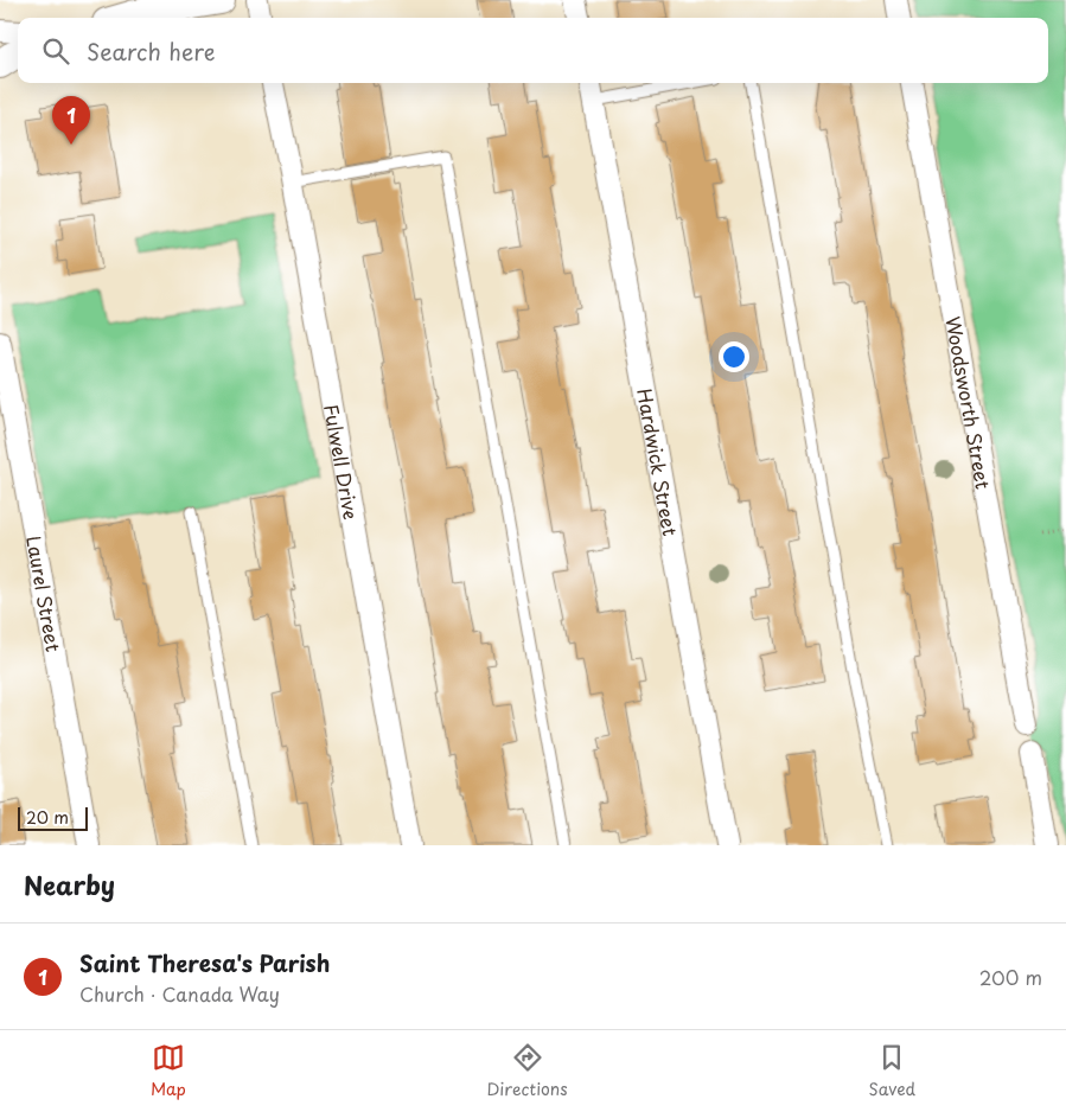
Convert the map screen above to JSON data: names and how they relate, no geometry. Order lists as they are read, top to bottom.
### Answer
{
  "streets": {
    "street": [
      "Woodsworth Street",
      "Fulwell Drive",
      "Hardwick Street",
      "Laurel Street"
    ]
  },
  "scale_bar": "20 m",
  "page": {
    "search": "Search here",
    "pins": "1",
    "scale": "20 m",
    "heading": "Nearby",
    "list": [
      {
        "mark": "1",
        "name": "Saint Theresa's Parish",
        "note": "Church · Canada Way",
        "value": "200 m"
      }
    ],
    "nav": ["Map", "Directions", "Saved"]
  }
}
